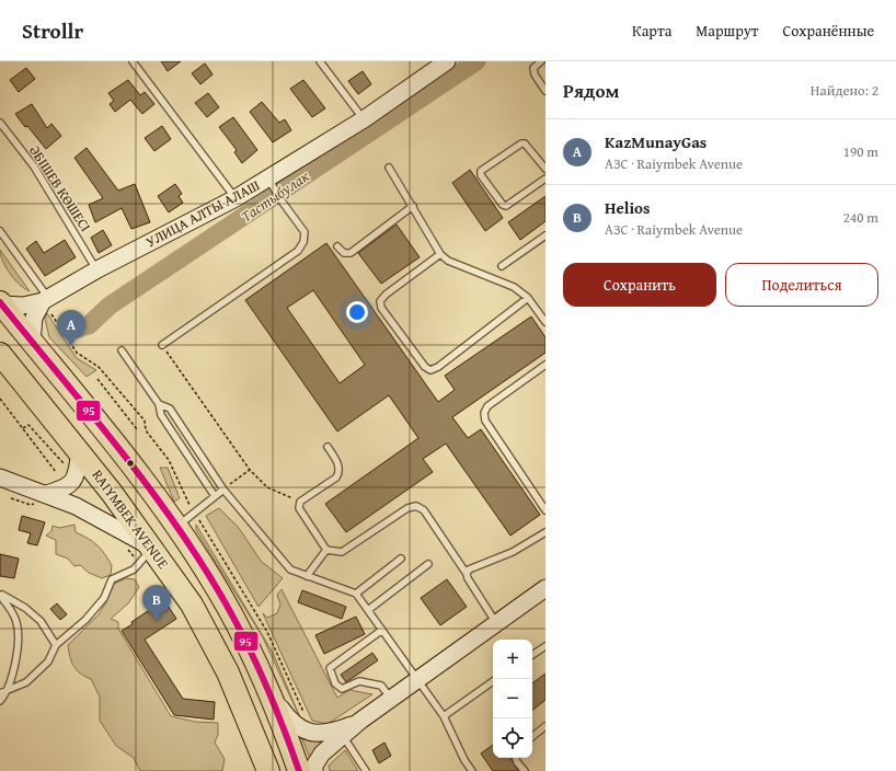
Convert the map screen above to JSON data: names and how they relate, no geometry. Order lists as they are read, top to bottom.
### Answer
{
  "streets": {
    "highway": ["RAIYMBEK AVENUE"],
    "main road": ["УЛИЦА АЛТЫ АЛАШ"],
    "lane": ["ӘБІШЕВ КӨШЕСІ"]
  },
  "crossings": [
    ["ӘБІШЕВ КӨШЕСІ", "УЛИЦА АЛТЫ АЛАШ"]
  ],
  "water": ["Тастыбулак"],
  "lines": ["transit line 95"],
  "page": {
    "header": "Strollr",
    "nav": ["Карта", "Маршрут", "Сохранённые"],
    "heading": ["Рядом", "Найдено: 2"],
    "list": [
      {
        "mark": "A",
        "name": "KazMunayGas",
        "note": "АЗС · Raiymbek Avenue",
        "value": "190 m"
      },
      {
        "mark": "B",
        "name": "Helios",
        "note": "АЗС · Raiymbek Avenue",
        "value": "240 m"
      }
    ],
    "buttons": ["Сохранить", "Поделиться"],
    "pins": ["A", "B"],
    "map_buttons": ["+", "−"]
  }
}
